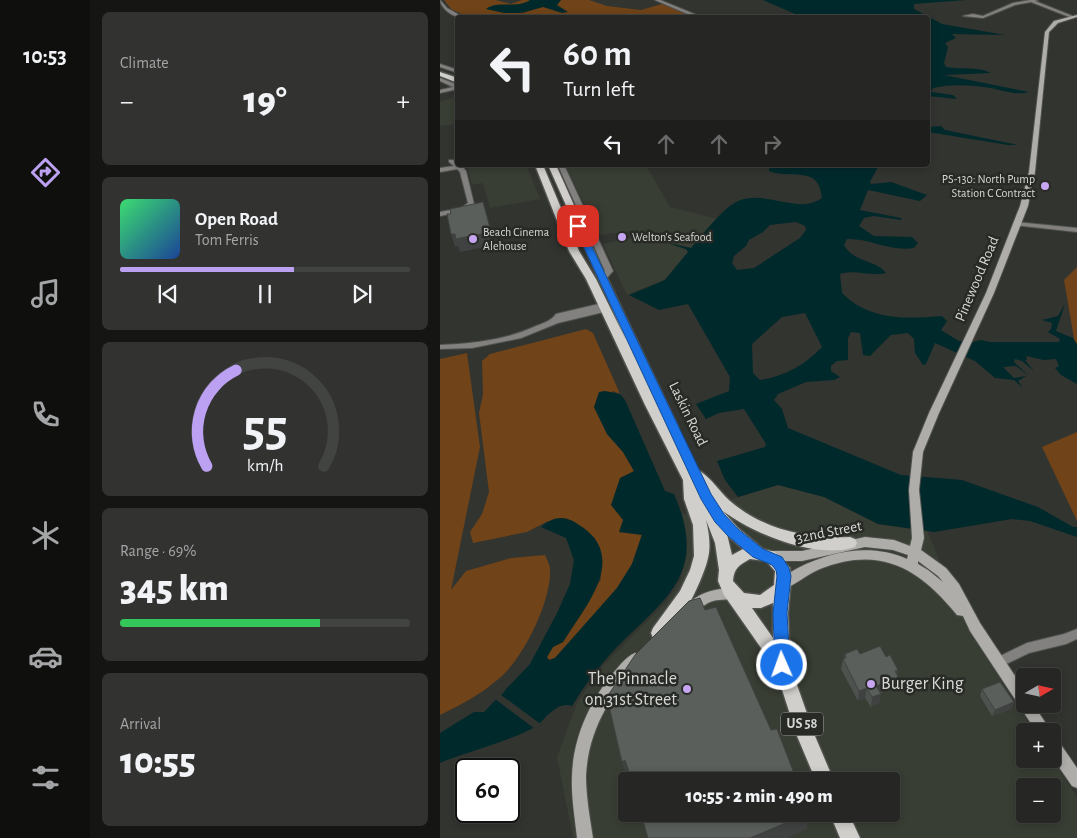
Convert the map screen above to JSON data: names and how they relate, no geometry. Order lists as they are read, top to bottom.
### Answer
{
  "streets": {
    "main road": ["Laskin Road", "US 58"],
    "street": ["Pinewood Road", "32nd Street"]
  },
  "crossings": [
    ["Pinewood Road", "32nd Street"],
    ["Laskin Road", "32nd Street"],
    ["Laskin Road", "US 58"],
    ["32nd Street", "US 58"]
  ],
  "places": [
    "PS-130: North Pump Station C Contract",
    "Welton’s Seafood",
    "Beach Cinema Alehouse",
    "Burger King",
    "The Pinnacle on 31st Street"
  ],
  "north": "right",
  "page": {
    "tabs": "10:53",
    "tile": [
      "Climate",
      ["Range · 69%", "345 km"],
      ["Arrival", "10:55"]
    ],
    "turn": ["60 m", "Turn left"],
    "heat": ["−", "19°", "+"],
    "song": ["Open Road", "Tom Ferris"],
    "map_buttons": ["+", "−"],
    "limit": "60",
    "trip": "10:55 · 2 min · 490 m",
    "gauge": ["55", "km/h"]
  }
}
